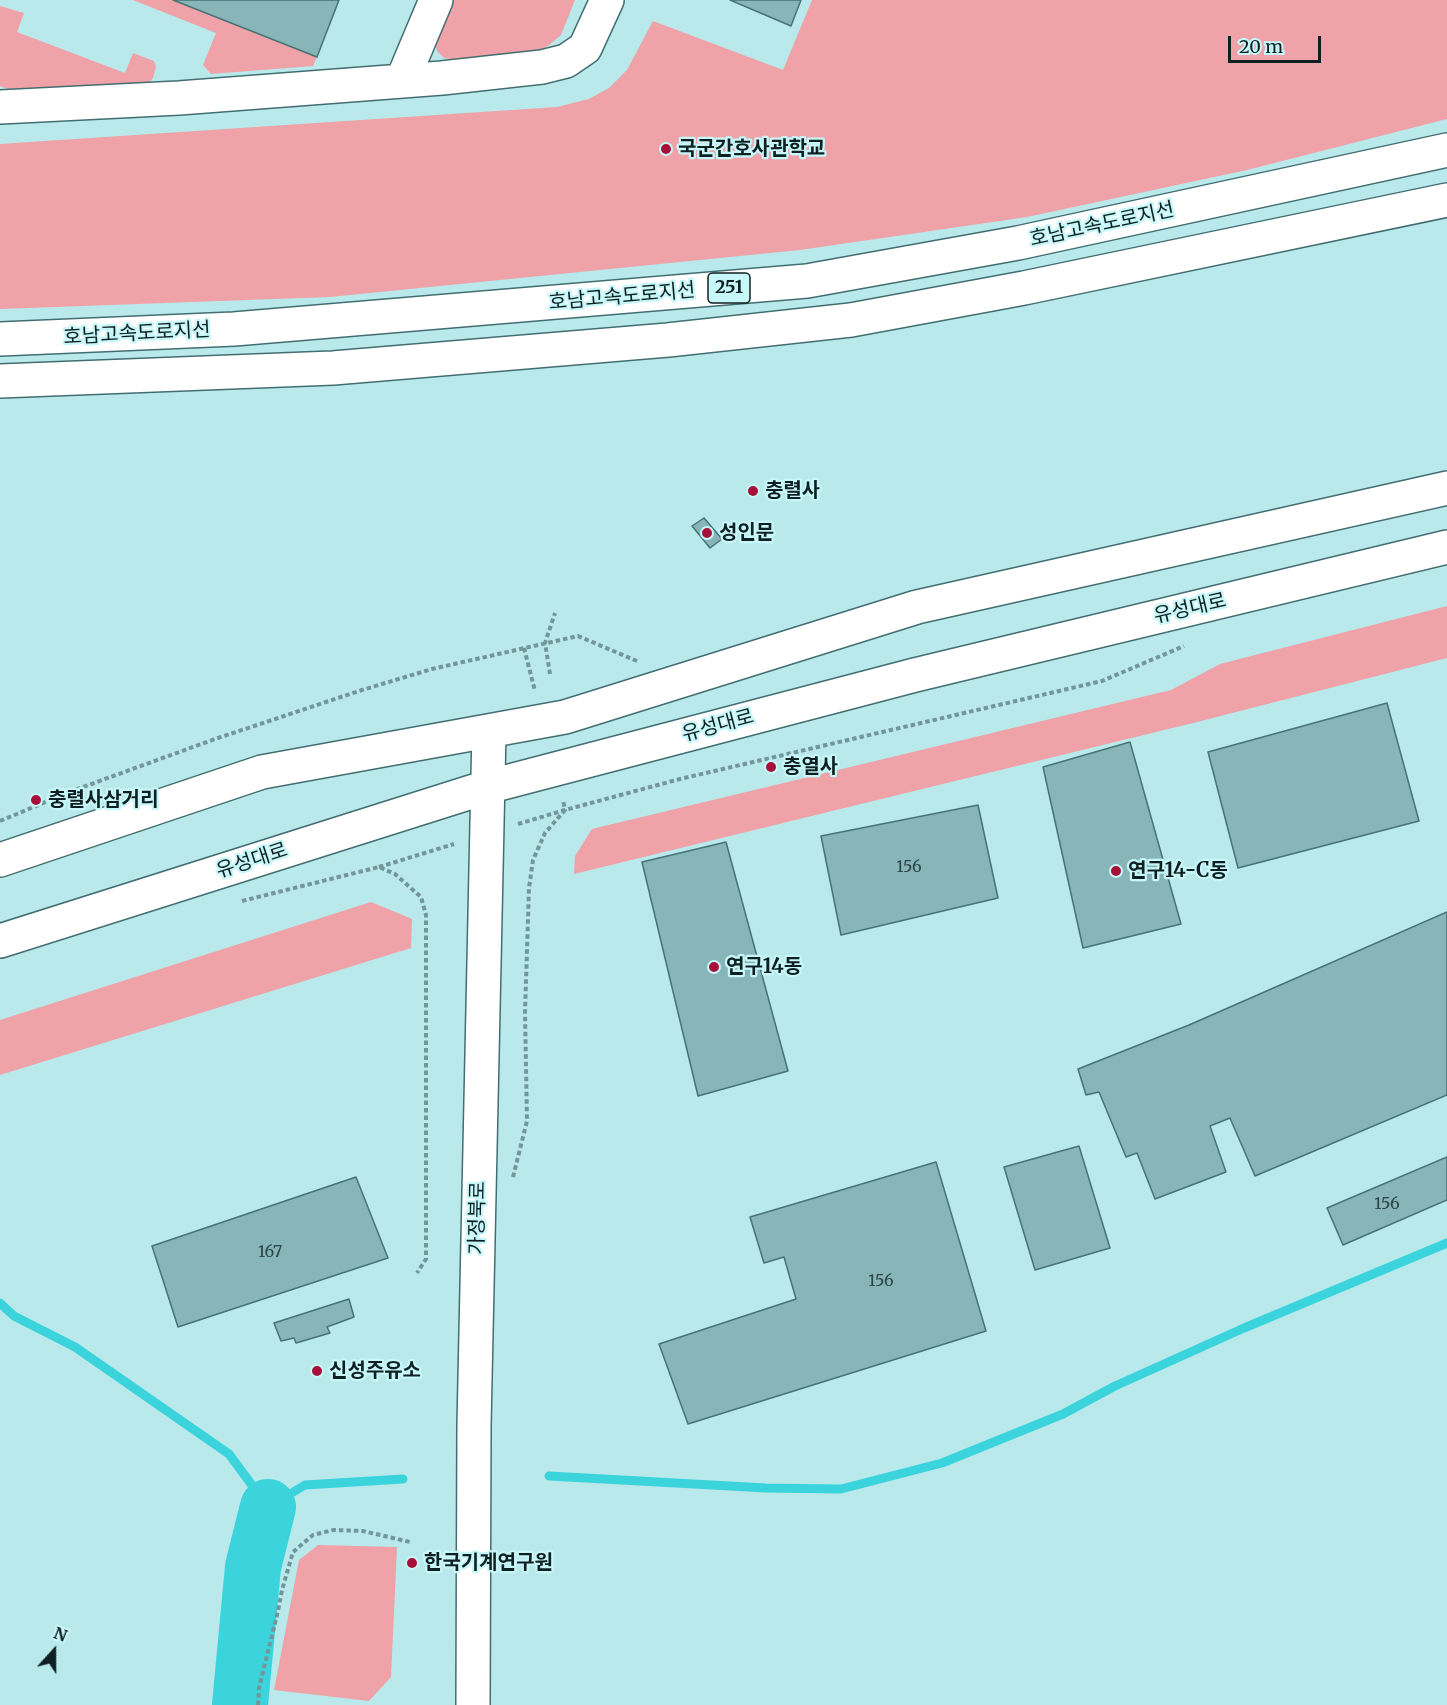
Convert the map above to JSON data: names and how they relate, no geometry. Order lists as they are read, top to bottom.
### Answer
{
  "streets": {
    "main road": [
      "호남고속도로지선",
      "251",
      "유성대로",
      "가정북로"
    ]
  },
  "crossings": [
    ["유성대로", "가정북로"]
  ],
  "places": [
    "국군간호사관학교",
    "충렬사",
    "성인문",
    "충열사",
    "충렬사삼거리",
    "연구14-C동",
    "연구14동",
    "신성주유소",
    "한국기계연구원"
  ],
  "house_numbers": [
    "156",
    "156",
    "167",
    "156"
  ],
  "scale_bar": "20 m",
  "north": "top"
}
